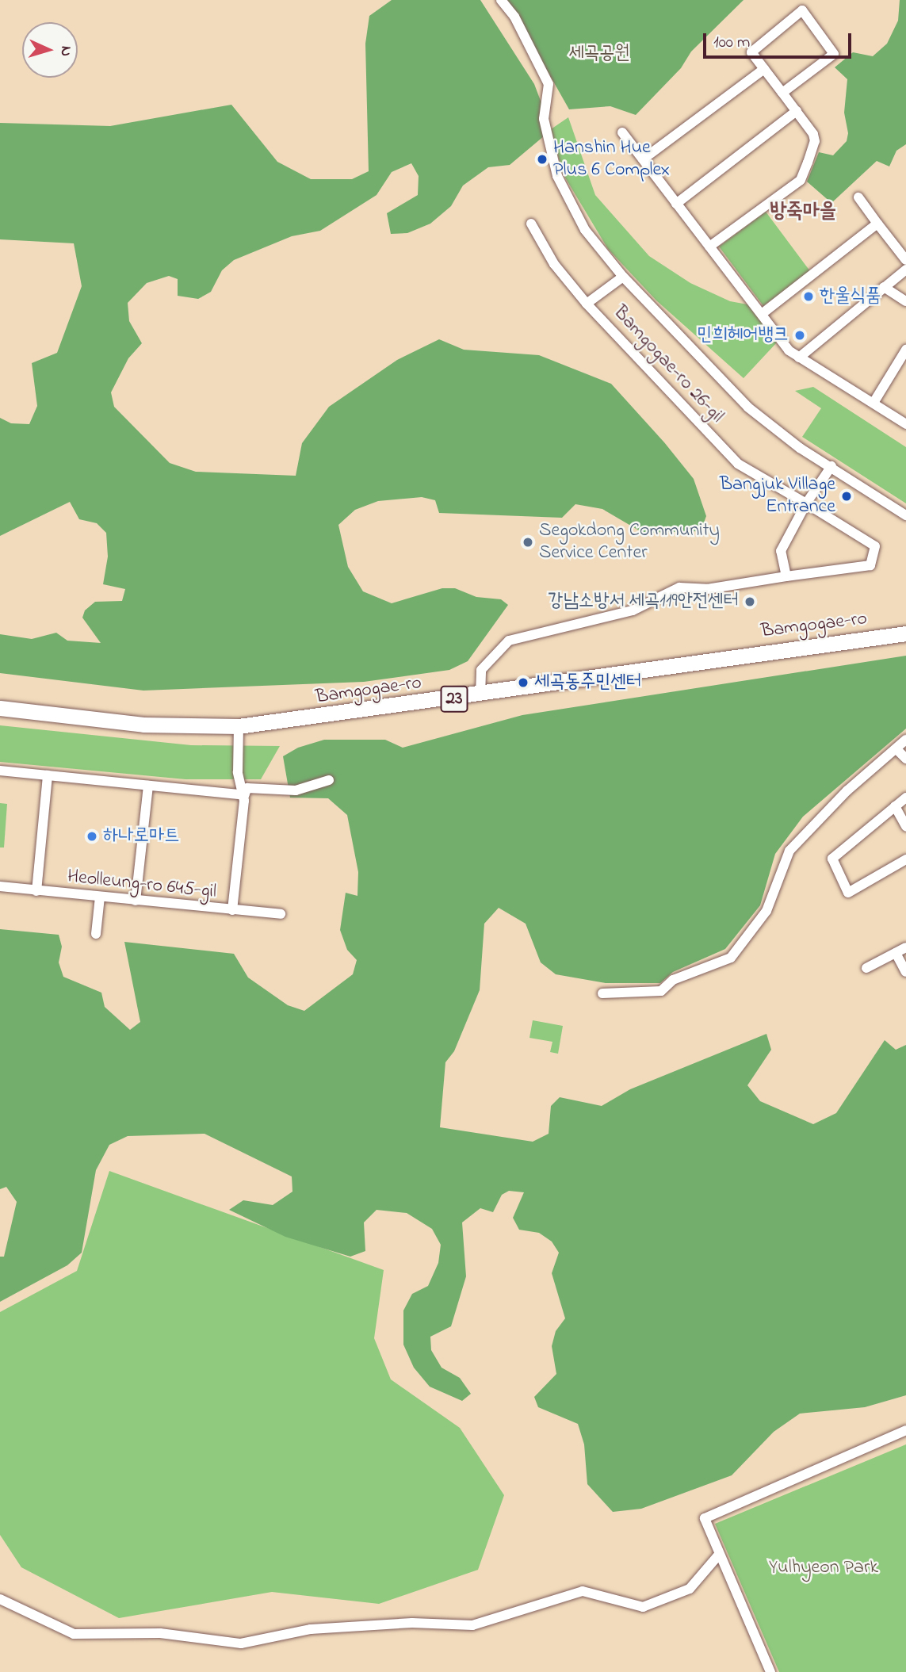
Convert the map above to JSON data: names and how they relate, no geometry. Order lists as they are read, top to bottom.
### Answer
{
  "streets": {
    "main road": ["Bamgogae-ro", "23"],
    "street": ["Bamgogae-ro 26-gil", "Heolleung-ro 645-gil"]
  },
  "districts": ["방죽마을"],
  "parks": ["세곡공원", "Yulhyeon Park"],
  "places": [
    "Hanshin Hue Plus 6 Complex",
    "한울식품",
    "민희헤어뱅크",
    "Bangjuk Village Entrance",
    "Segokdong Community Service Center",
    "강남소방서 세곡119안전센터",
    "세곡동주민센터",
    "하나로마트"
  ],
  "scale_bar": "100 m",
  "north": "right"
}
